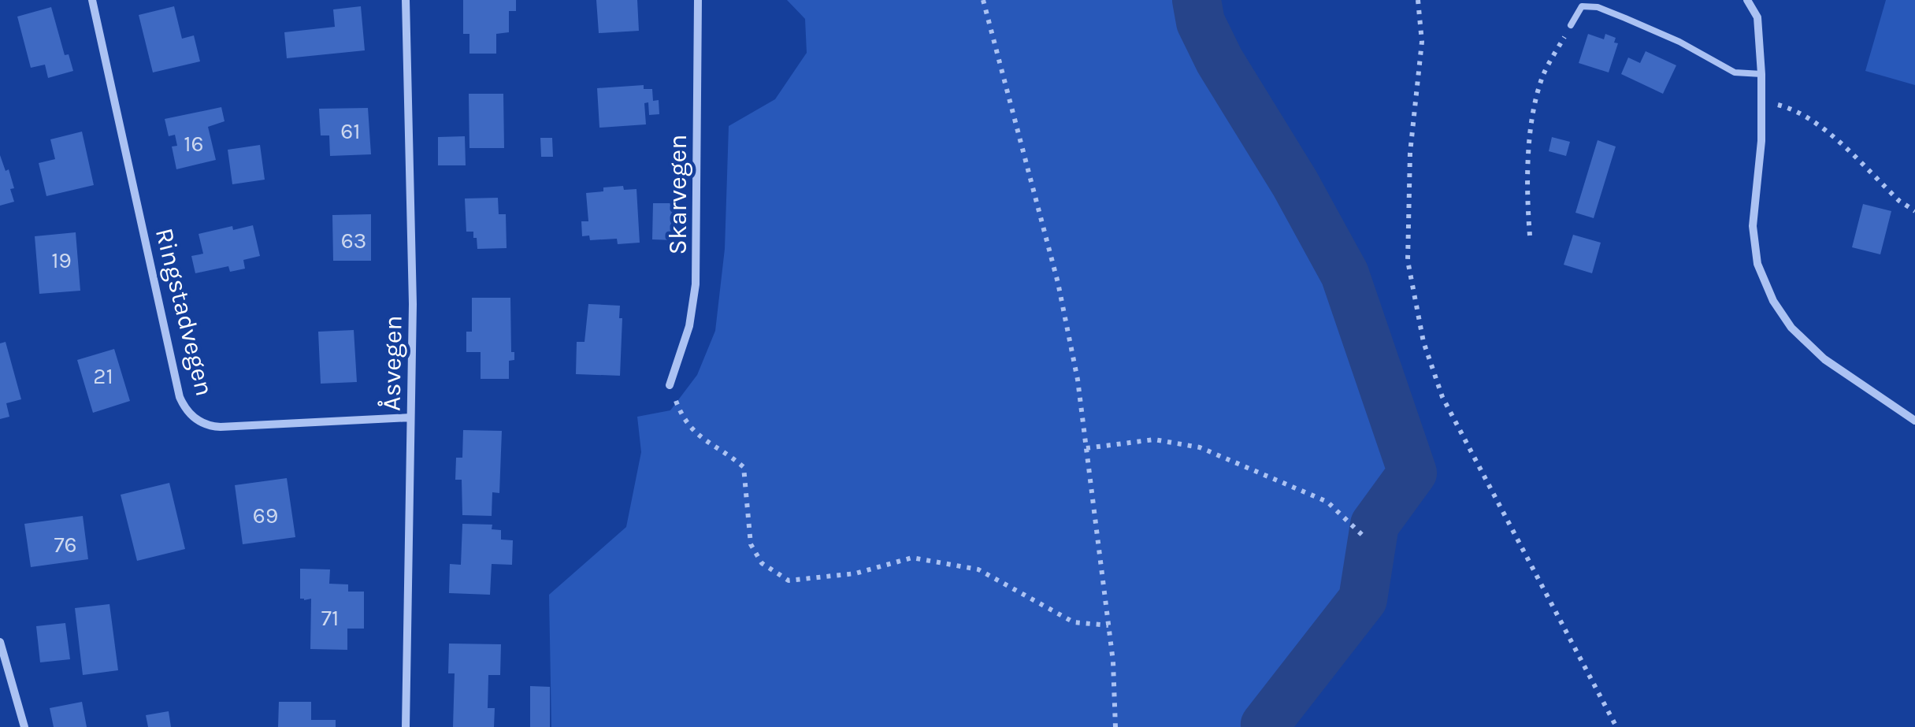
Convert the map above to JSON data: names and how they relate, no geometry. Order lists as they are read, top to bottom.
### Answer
{
  "streets": {
    "street": ["Skarvegen", "Ringstadvegen", "Åsvegen"]
  },
  "crossings": [
    ["Ringstadvegen", "Åsvegen"]
  ],
  "house_numbers": [
    "61",
    "16",
    "63",
    "19",
    "21",
    "69",
    "76",
    "71"
  ]
}
